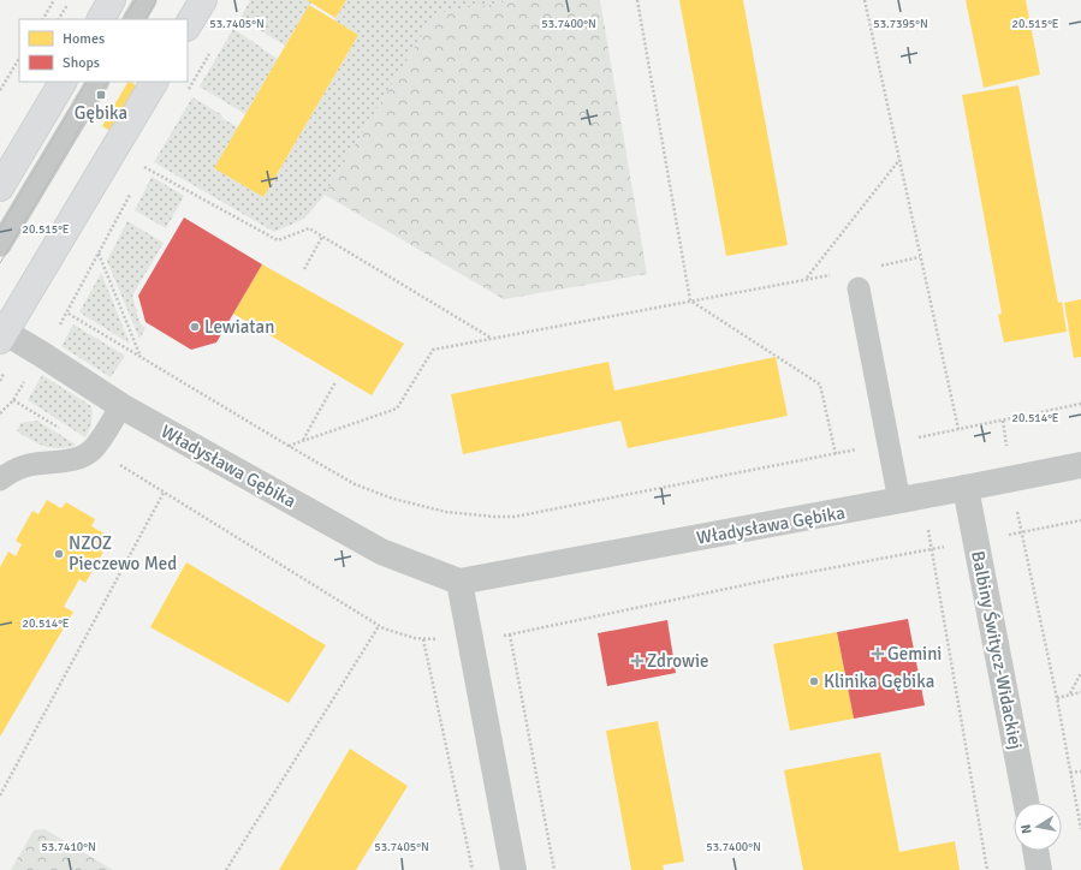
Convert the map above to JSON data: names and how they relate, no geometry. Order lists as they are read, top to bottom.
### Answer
{
  "streets": {
    "street": ["Władysława Gębika", "Balbiny Świtycz-Widackiej"]
  },
  "crossings": [
    ["Władysława Gębika", "Balbiny Świtycz-Widackiej"]
  ],
  "places": {
    "transit": ["Gębika"],
    "other": ["Lewiatan", "NZOZ Pieczewo Med", "Klinika Gębika"],
    "health": ["Gemini", "Zdrowie"]
  },
  "legend": ["Homes", "Shops"],
  "north": "left",
  "coordinates": [
    "53.7405°N",
    "53.7400°N",
    "53.7395°N",
    "20.515°E",
    "20.514°E",
    "53.7410°N"
  ]
}
